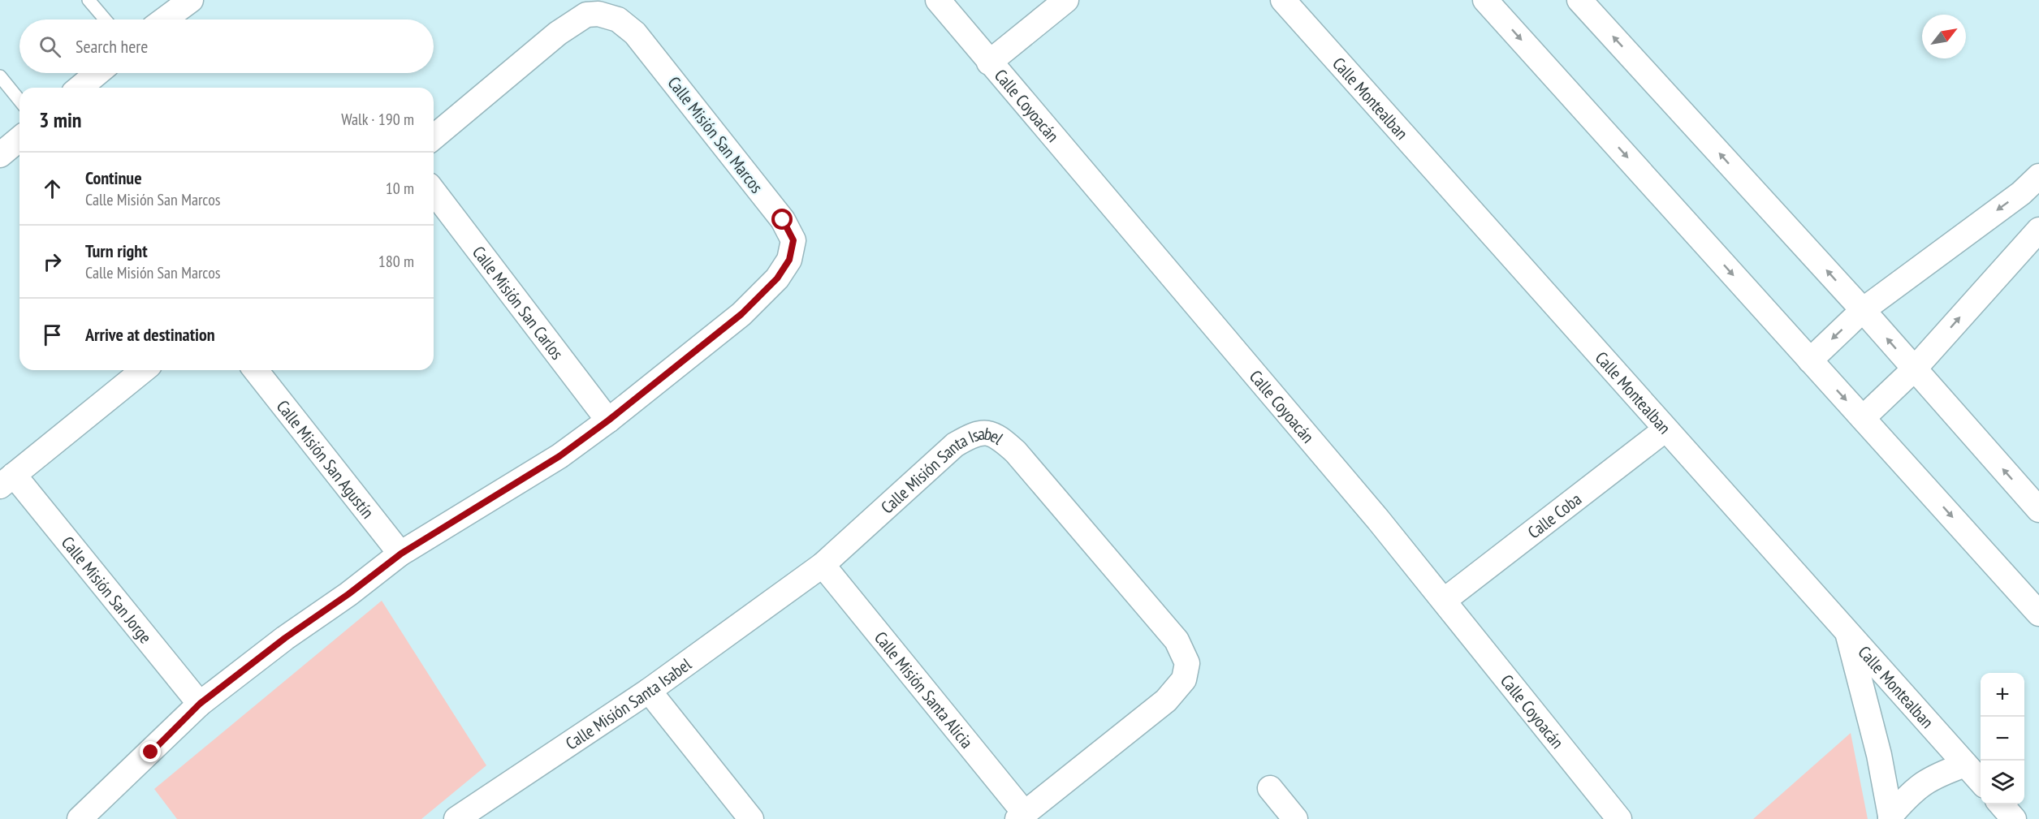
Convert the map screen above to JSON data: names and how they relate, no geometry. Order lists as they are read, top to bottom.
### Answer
{
  "streets": {
    "street": [
      "Calle Montealban",
      "Calle Coyoacán",
      "Calle Misión San Marcos",
      "Calle Misión San Carlos",
      "Calle Misión San Agustín",
      "Calle Misión Santa Isabel",
      "Calle Coba",
      "Calle Misión San Jorge",
      "Calle Misión Santa Alicia"
    ]
  },
  "crossings": [
    ["Calle Montealban", "Calle Coba"],
    ["Calle Coyoacán", "Calle Coba"],
    ["Calle Misión San Marcos", "Calle Misión San Carlos"],
    ["Calle Misión San Marcos", "Calle Misión San Agustín"],
    ["Calle Misión San Marcos", "Calle Misión San Jorge"],
    ["Calle Misión Santa Isabel", "Calle Misión Santa Alicia"]
  ],
  "north": "top right",
  "page": {
    "search": "Search here",
    "heading": ["3 min", "Walk · 190 m"],
    "list": [
      ["Continue", "Calle Misión San Marcos", "10 m"],
      ["Turn right", "Calle Misión San Marcos", "180 m"],
      "Arrive at destination"
    ],
    "map_buttons": ["+", "−"]
  }
}
